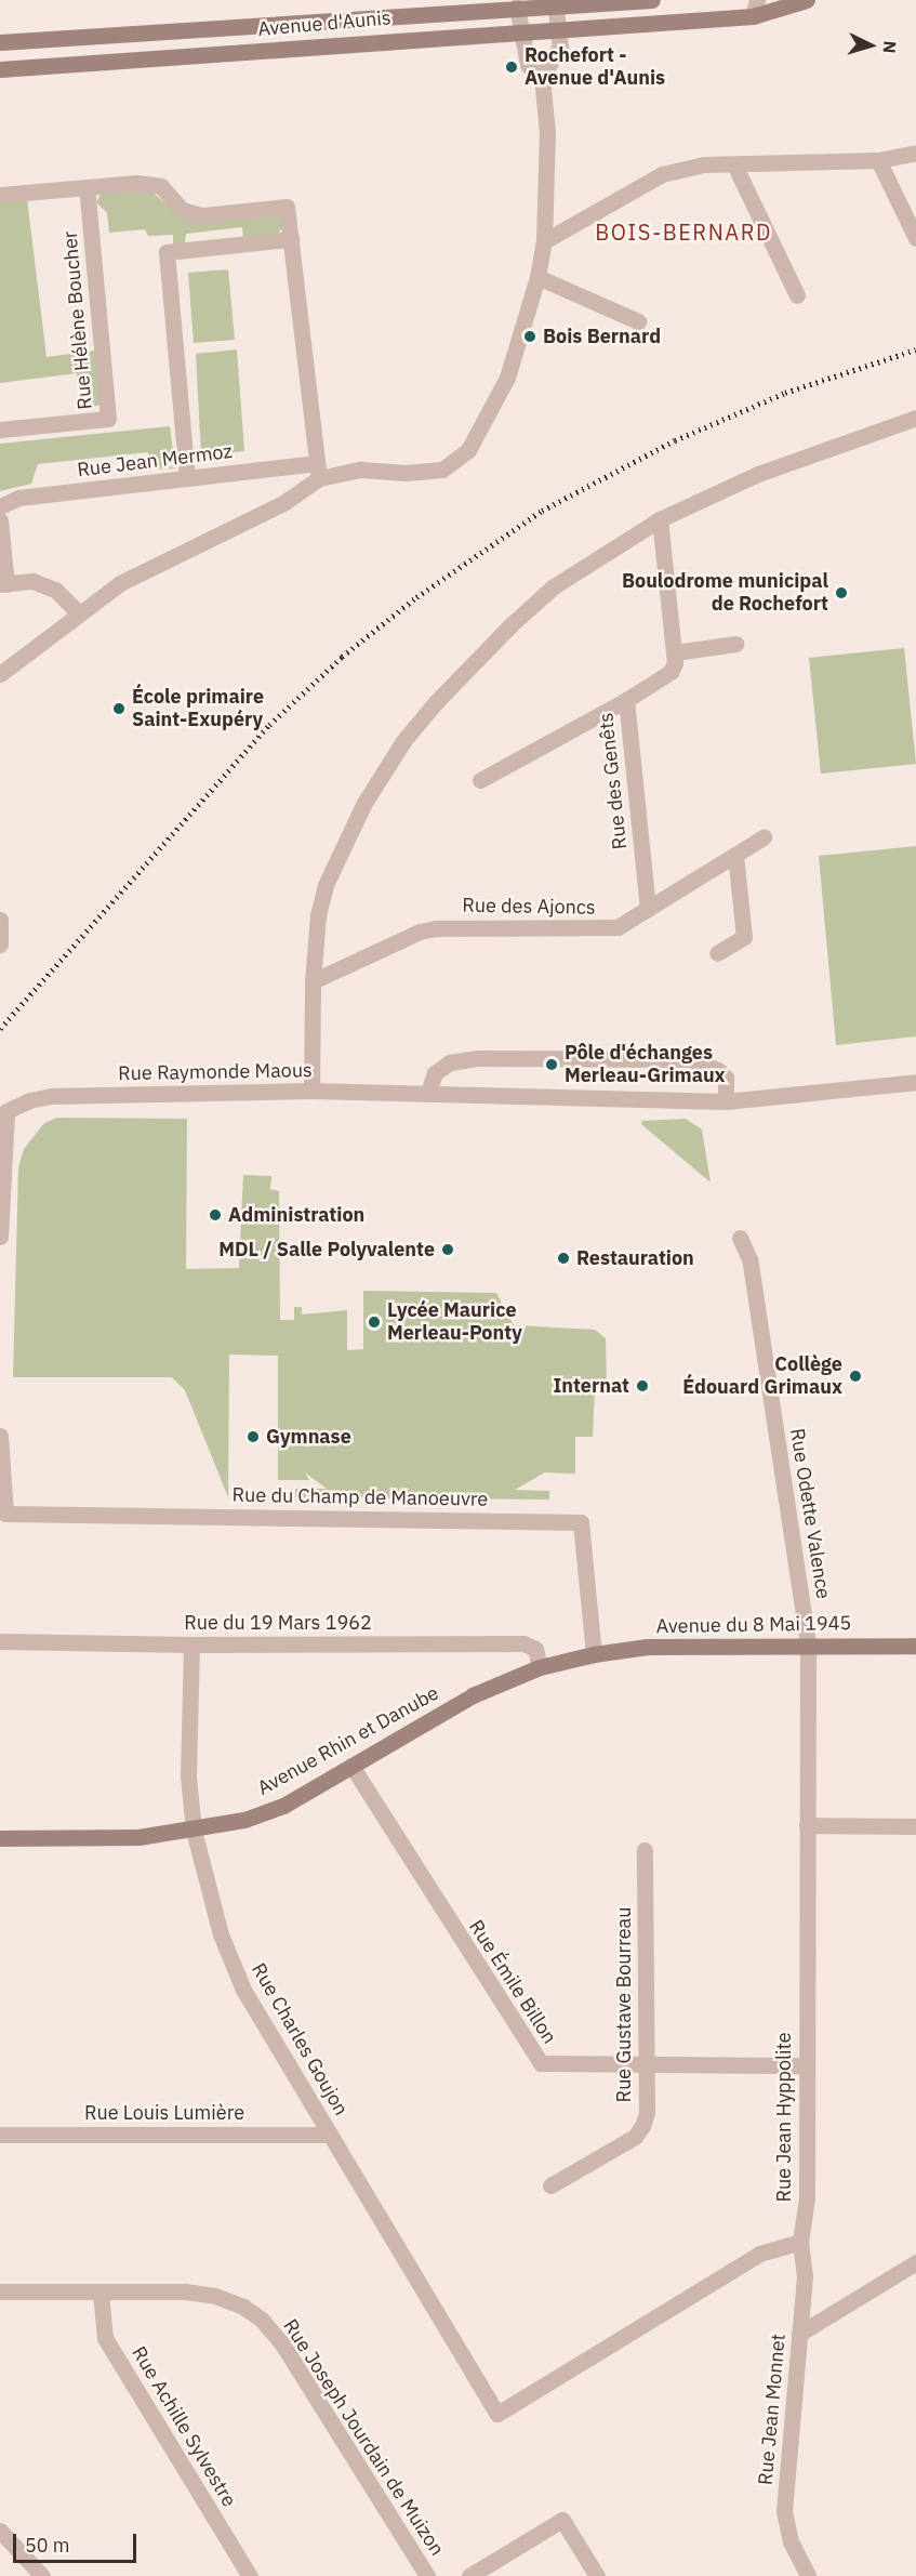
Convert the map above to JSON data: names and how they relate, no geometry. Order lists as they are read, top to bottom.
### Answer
{
  "streets": {
    "main road": ["Avenue d'Aunis", "Avenue du 8 Mai 1945", "Avenue Rhin et Danube"],
    "street": [
      "Rue Hélène Boucher",
      "Rue Jean Mermoz",
      "Rue des Genêts",
      "Rue des Ajoncs",
      "Rue Raymonde Maous",
      "Rue du Champ de Manoeuvre",
      "Rue Odette Valence",
      "Rue du 19 Mars 1962",
      "Rue Émile Billon",
      "Rue Gustave Bourreau",
      "Rue Charles Goujon",
      "Rue Louis Lumière",
      "Rue Jean Hyppolite",
      "Rue Jean Monnet",
      "Rue Achille Sylvestre",
      "Rue Joseph Jourdain de Muizon"
    ]
  },
  "crossings": [
    ["Rue des Genêts", "Rue des Ajoncs"],
    ["Rue du Champ de Manoeuvre", "Avenue du 8 Mai 1945"],
    ["Rue du Champ de Manoeuvre", "Avenue Rhin et Danube"],
    ["Rue Odette Valence", "Avenue du 8 Mai 1945"],
    ["Rue Odette Valence", "Rue Jean Hyppolite"],
    ["Rue du 19 Mars 1962", "Avenue Rhin et Danube"],
    ["Rue du 19 Mars 1962", "Rue Charles Goujon"],
    ["Avenue du 8 Mai 1945", "Avenue Rhin et Danube"],
    ["Avenue du 8 Mai 1945", "Rue Jean Hyppolite"],
    ["Avenue Rhin et Danube", "Rue Émile Billon"],
    ["Avenue Rhin et Danube", "Rue Charles Goujon"],
    ["Rue Émile Billon", "Rue Gustave Bourreau"],
    ["Rue Émile Billon", "Rue Jean Hyppolite"],
    ["Rue Charles Goujon", "Rue Louis Lumière"],
    ["Rue Charles Goujon", "Rue Jean Hyppolite"],
    ["Rue Charles Goujon", "Rue Jean Monnet"],
    ["Rue Jean Hyppolite", "Rue Jean Monnet"],
    ["Rue Achille Sylvestre", "Rue Joseph Jourdain de Muizon"]
  ],
  "districts": ["BOIS-BERNARD"],
  "places": [
    "Rochefort - Avenue d'Aunis",
    "Bois Bernard",
    "Boulodrome municipal de Rochefort",
    "École primaire Saint-Exupéry",
    "Pôle d'échanges Merleau-Grimaux",
    "Administration",
    "MDL / Salle Polyvalente",
    "Restauration",
    "Lycée Maurice Merleau-Ponty",
    "Collège Édouard Grimaux",
    "Internat",
    "Gymnase"
  ],
  "scale_bar": "50 m",
  "north": "right"
}
